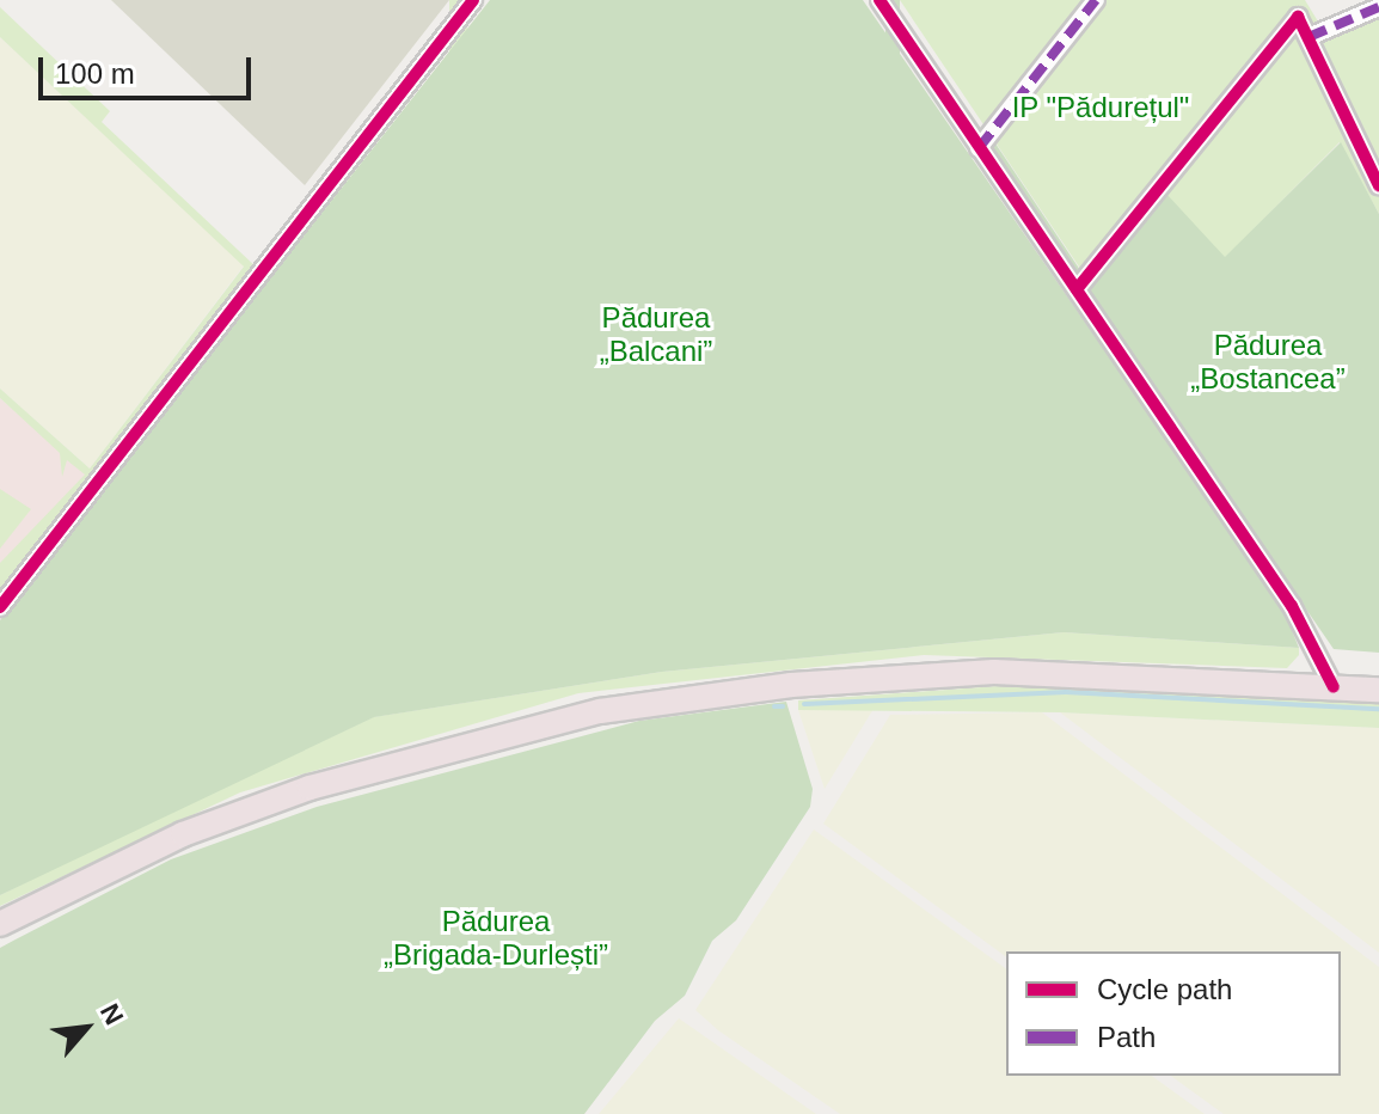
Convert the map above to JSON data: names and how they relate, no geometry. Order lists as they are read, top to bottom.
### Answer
{
  "parks": [
    "IP \"Pădurețul\"",
    "Pădurea „Balcani”",
    "Pădurea „Bostancea”",
    "Pădurea „Brigada-Durlești”"
  ],
  "legend": ["Cycle path", "Path"],
  "scale_bar": "100 m",
  "north": "top right"
}
